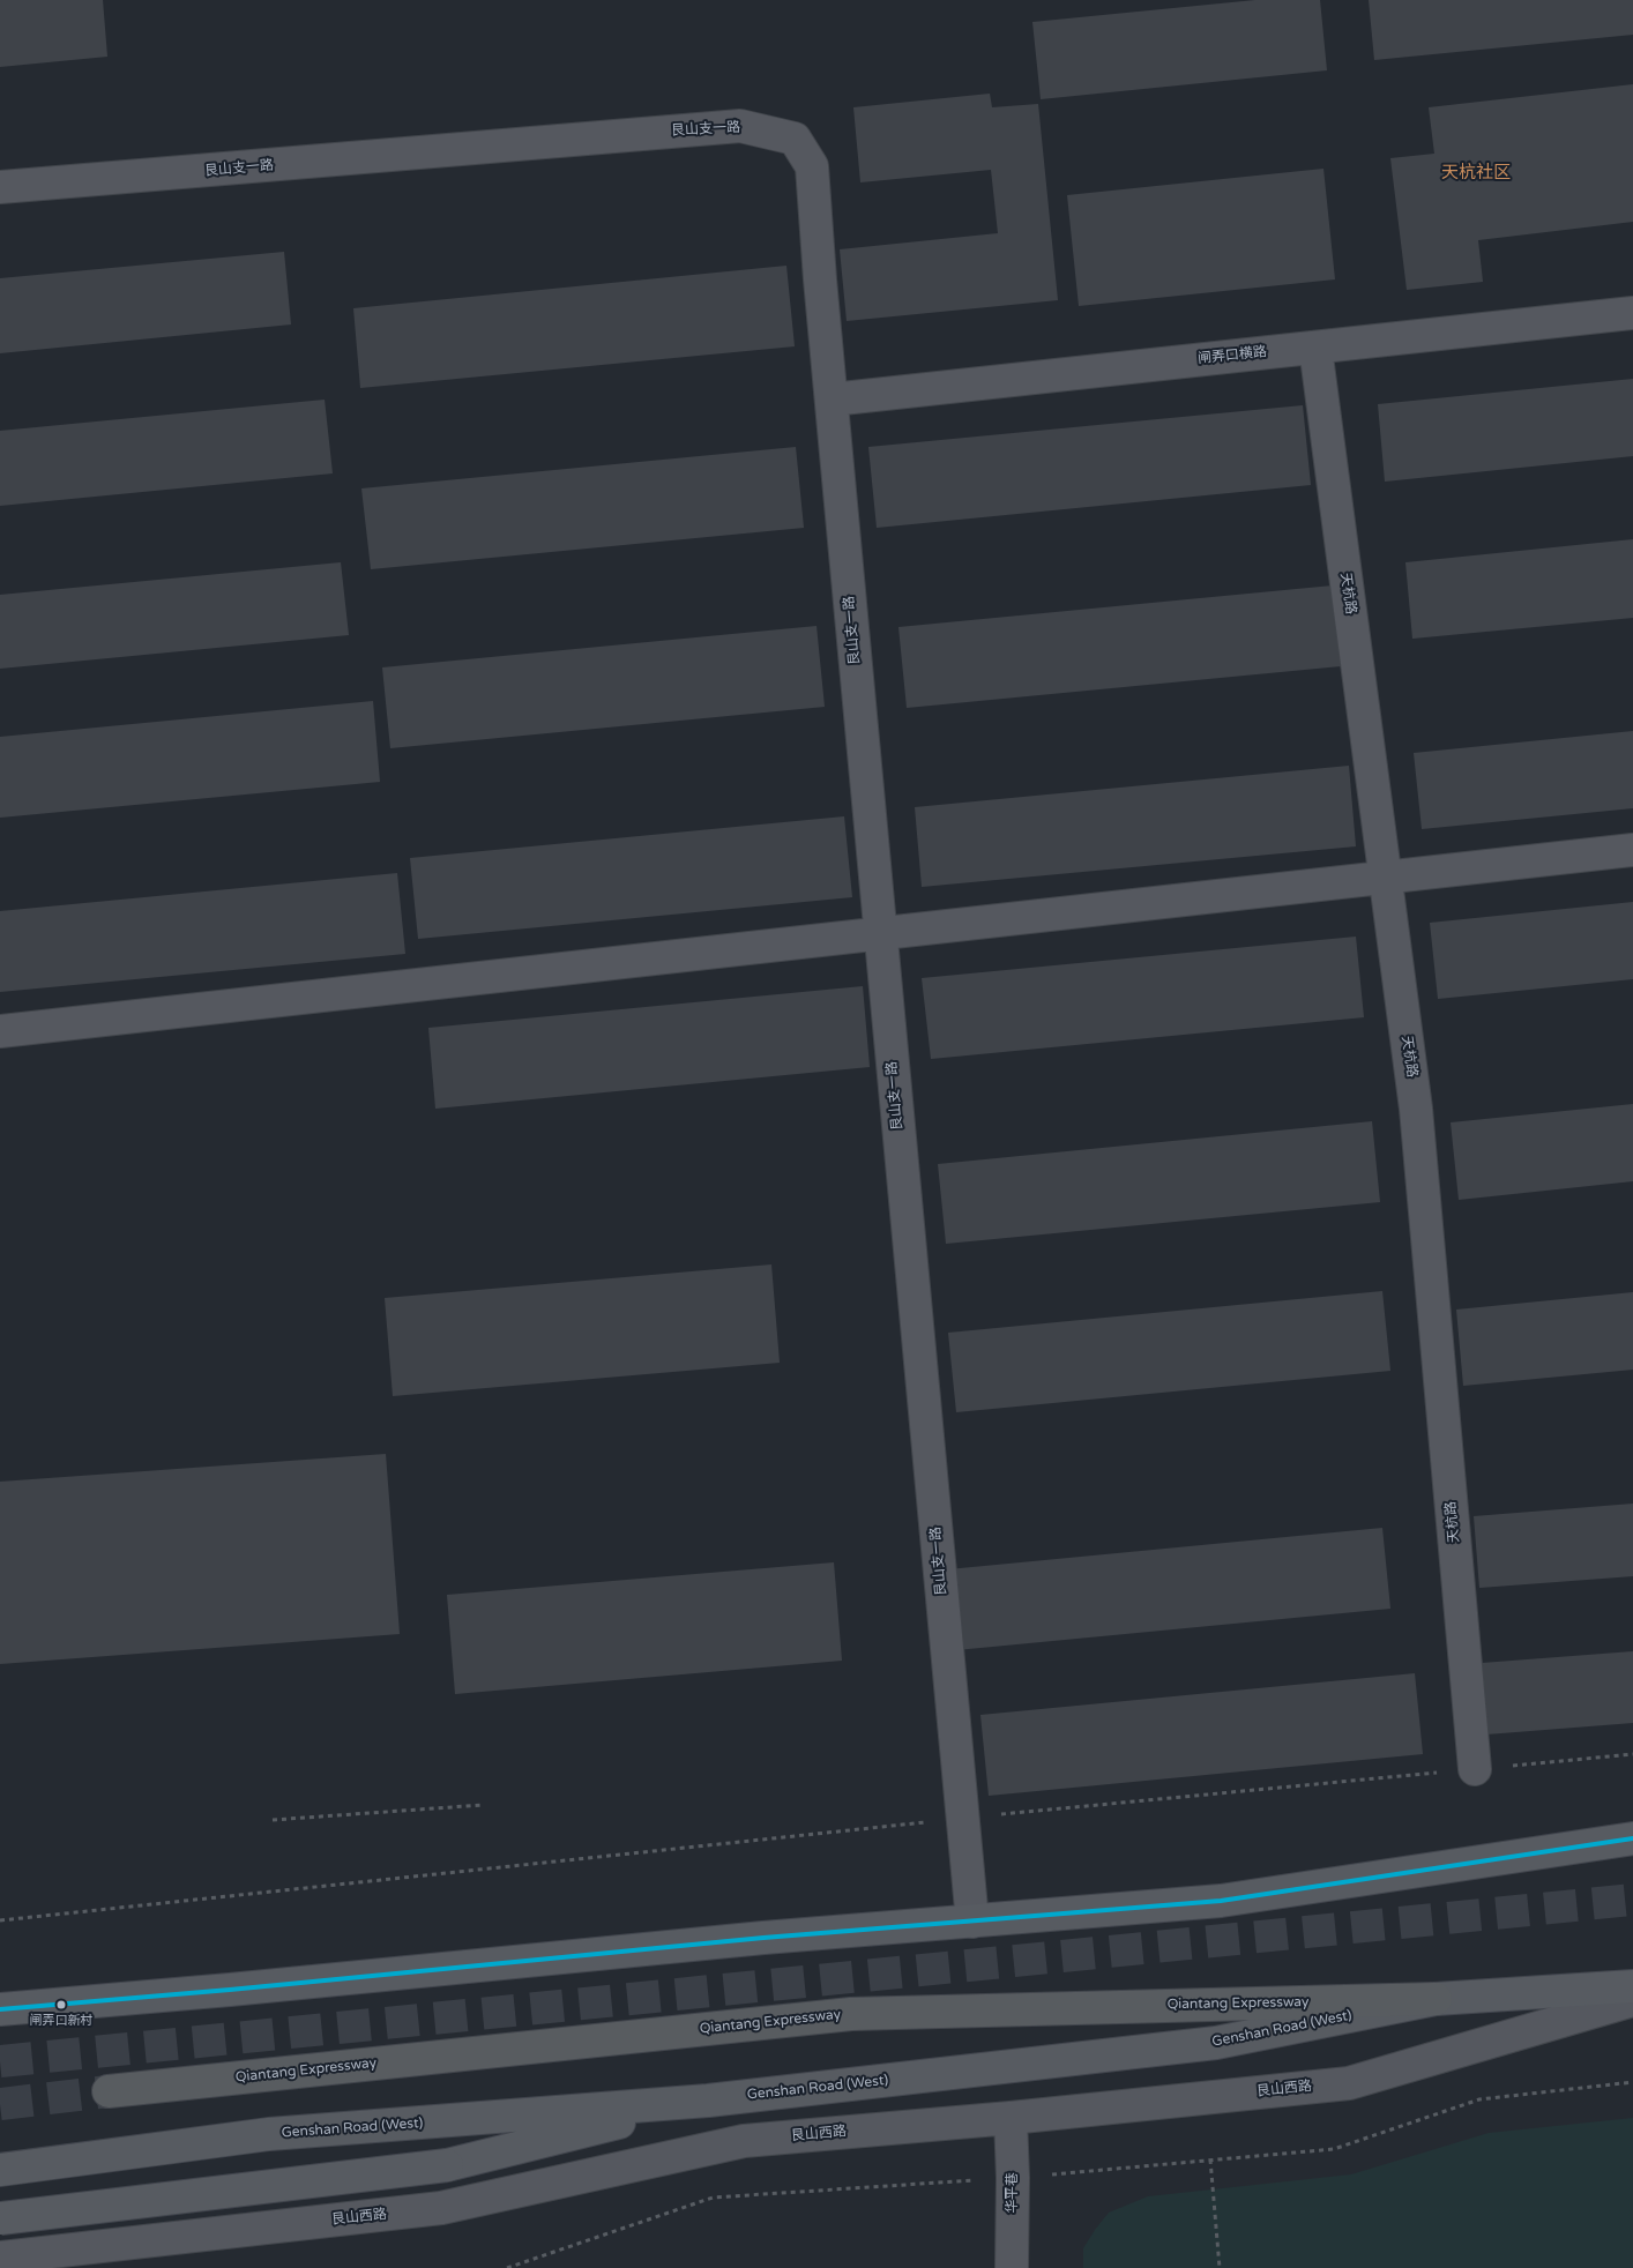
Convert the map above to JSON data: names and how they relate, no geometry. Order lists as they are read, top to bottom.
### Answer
{
  "streets": {
    "highway": ["Qiantang Expressway"],
    "main road": ["Genshan Road (West)"],
    "street": [
      "艮山支一路",
      "闸弄口横路",
      "天杭路",
      "艮山西路",
      "华平巷"
    ]
  },
  "crossings": [
    ["艮山支一路", "闸弄口横路"],
    ["闸弄口横路", "天杭路"],
    ["Qiantang Expressway", "Genshan Road (West)"],
    ["艮山西路", "华平巷"]
  ],
  "districts": ["天杭社区"],
  "places": ["闸弄口新村"]
}
